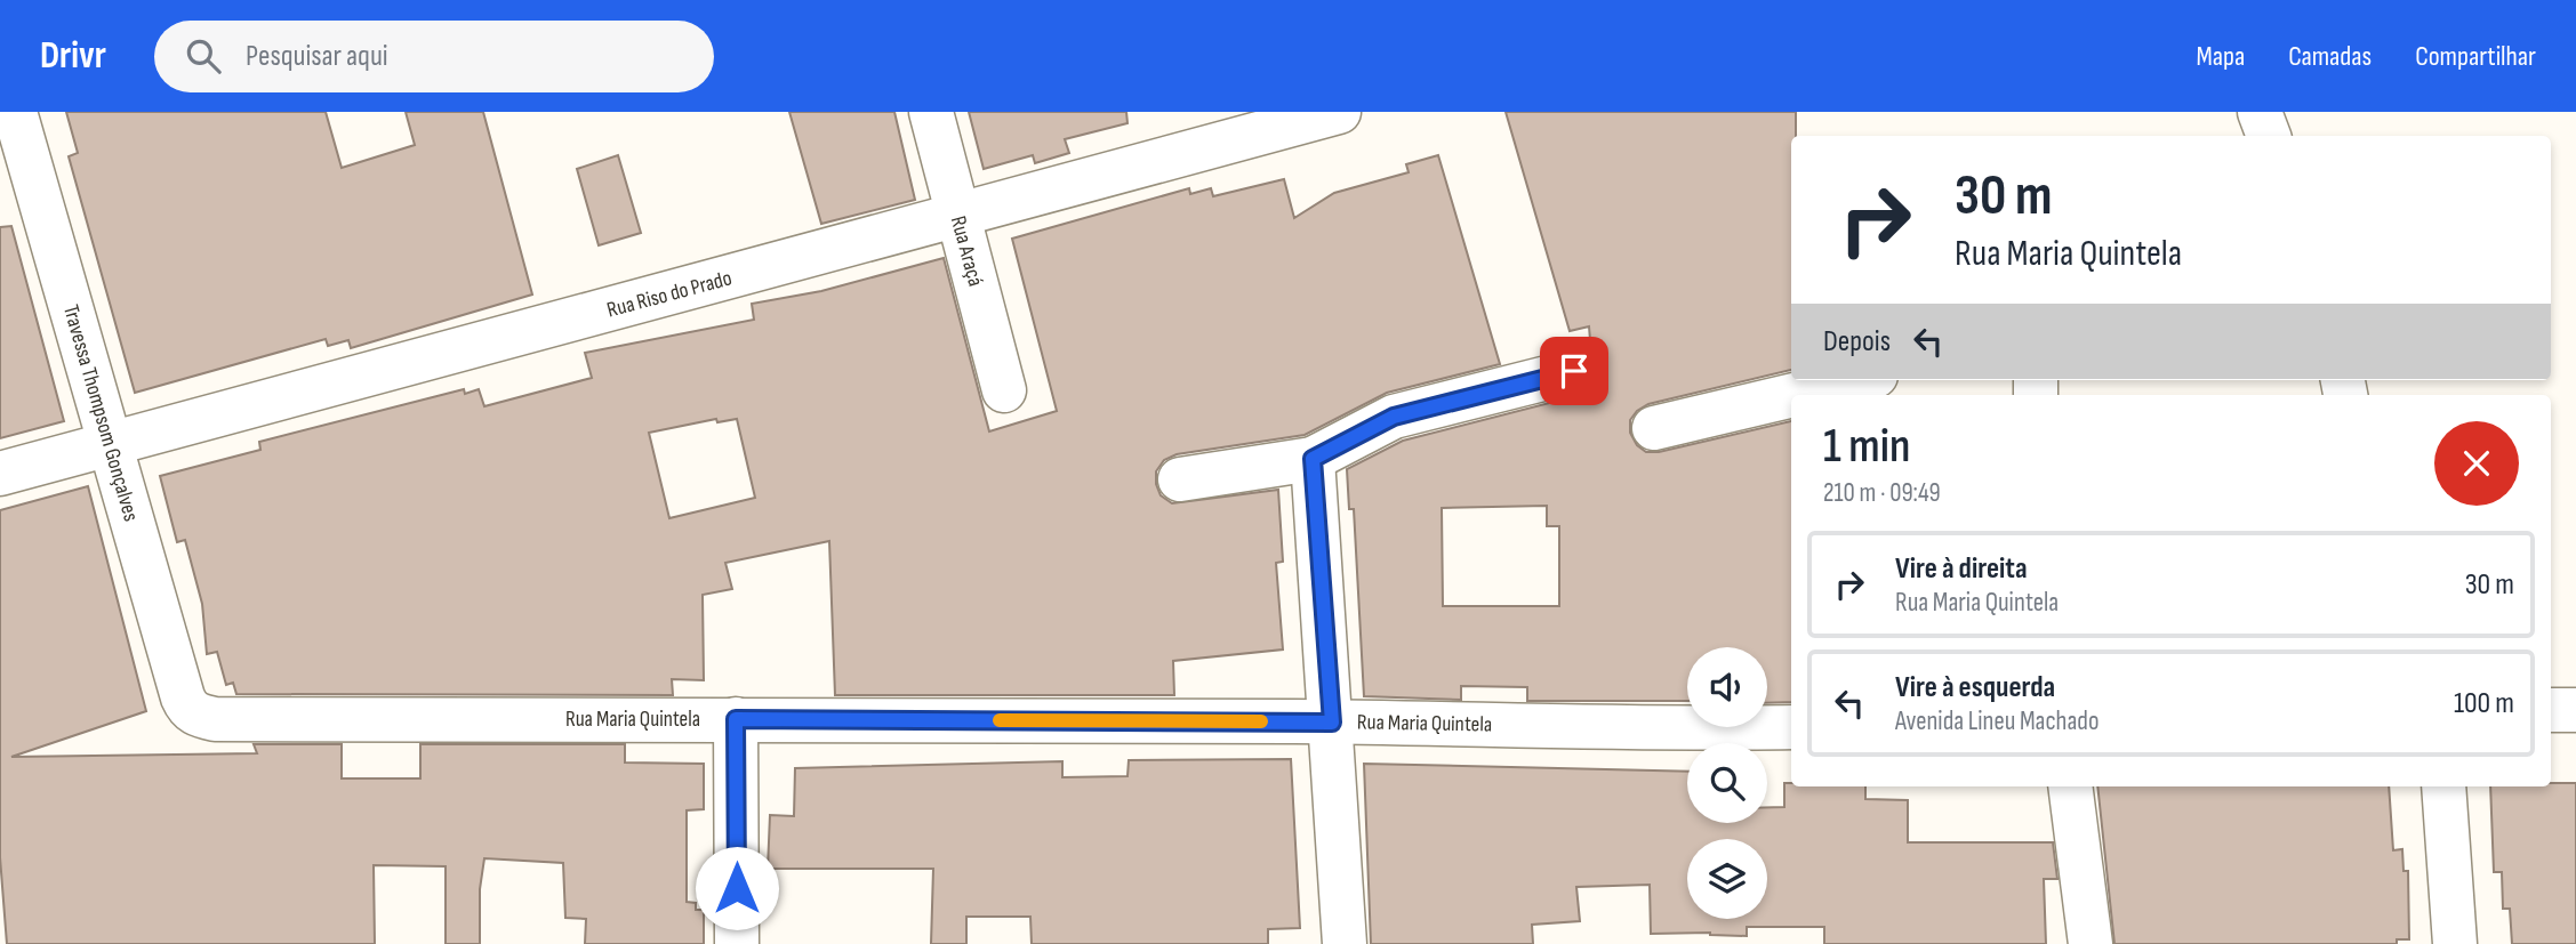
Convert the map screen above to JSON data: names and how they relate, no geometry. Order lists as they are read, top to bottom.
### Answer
{
  "streets": {
    "street": [
      "Rua Araçá",
      "Rua Riso do Prado",
      "Travessa Thompsom Gonçalves",
      "Rua Maria Quintela"
    ]
  },
  "crossings": [
    ["Rua Araçá", "Rua Riso do Prado"],
    ["Rua Riso do Prado", "Travessa Thompsom Gonçalves"],
    ["Travessa Thompsom Gonçalves", "Rua Maria Quintela"]
  ],
  "page": {
    "header": "Drivr",
    "search": "Pesquisar aqui",
    "nav": ["Mapa", "Camadas", "Compartilhar"],
    "turn": ["30 m", "Rua Maria Quintela"],
    "then": "Depois",
    "heading": ["1 min", "210 m · 09:49"],
    "list": [
      {
        "name": "Vire à direita",
        "note": "Rua Maria Quintela",
        "value": "30 m"
      },
      {
        "name": "Vire à esquerda",
        "note": "Avenida Lineu Machado",
        "value": "100 m"
      }
    ]
  }
}
